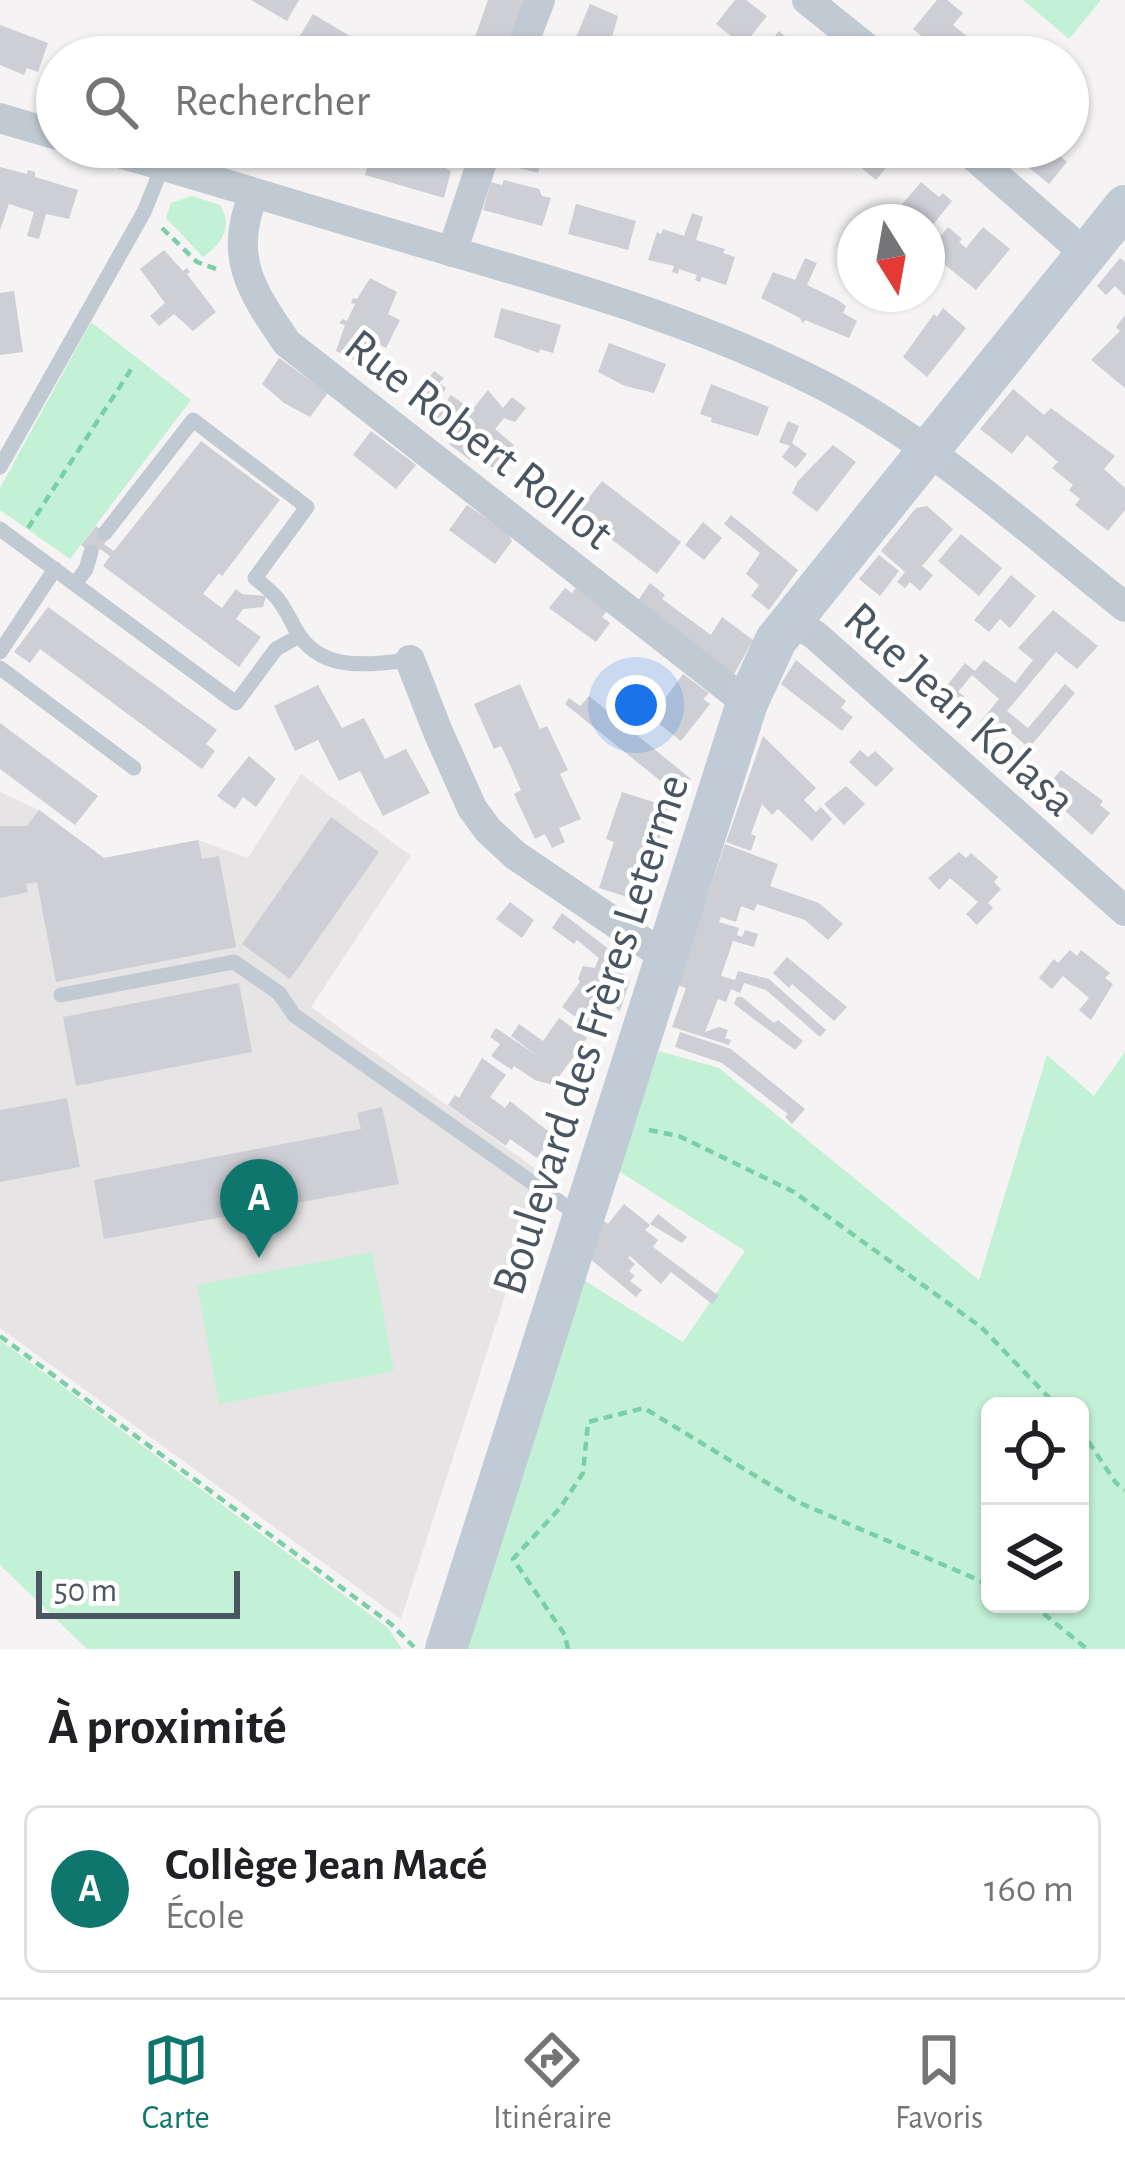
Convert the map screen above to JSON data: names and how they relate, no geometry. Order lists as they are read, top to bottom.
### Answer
{
  "streets": {
    "street": ["Rue Robert Rollot", "Rue Jean Kolasa", "Boulevard des Frères Leterme"]
  },
  "crossings": [
    ["Rue Robert Rollot", "Boulevard des Frères Leterme"],
    ["Rue Jean Kolasa", "Boulevard des Frères Leterme"]
  ],
  "scale_bar": "50 m",
  "north": "bottom",
  "page": {
    "search": "Rechercher",
    "pins": "A",
    "scale": "50 m",
    "heading": "À proximité",
    "list": [
      {
        "mark": "A",
        "name": "Collège Jean Macé",
        "note": "École",
        "value": "160 m"
      }
    ],
    "nav": ["Carte", "Itinéraire", "Favoris"]
  }
}
